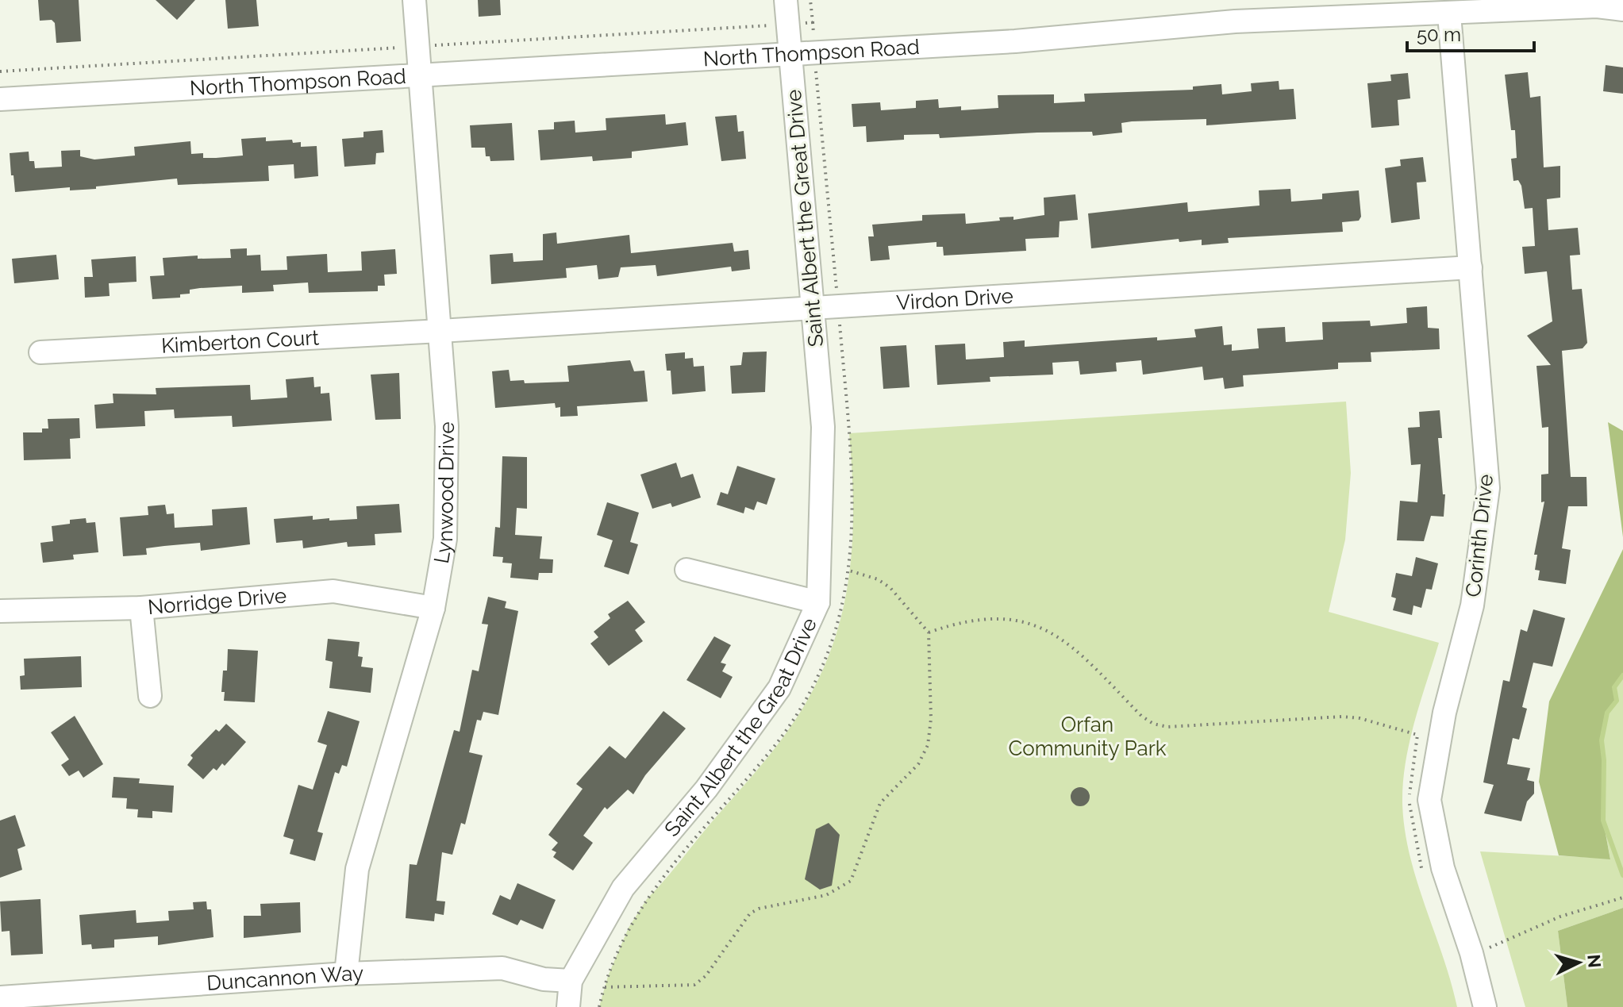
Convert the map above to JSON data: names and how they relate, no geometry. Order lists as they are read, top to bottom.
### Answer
{
  "streets": {
    "street": [
      "North Thompson Road",
      "Saint Albert the Great Drive",
      "Virdon Drive",
      "Kimberton Court",
      "Lynwood Drive",
      "Corinth Drive",
      "Norridge Drive",
      "Duncannon Way"
    ]
  },
  "crossings": [
    ["North Thompson Road", "Saint Albert the Great Drive"],
    ["North Thompson Road", "Lynwood Drive"],
    ["North Thompson Road", "Corinth Drive"],
    ["Saint Albert the Great Drive", "Virdon Drive"],
    ["Saint Albert the Great Drive", "Duncannon Way"],
    ["Virdon Drive", "Kimberton Court"],
    ["Virdon Drive", "Lynwood Drive"],
    ["Virdon Drive", "Corinth Drive"],
    ["Kimberton Court", "Lynwood Drive"],
    ["Lynwood Drive", "Norridge Drive"],
    ["Lynwood Drive", "Duncannon Way"]
  ],
  "parks": ["Orfan Community Park"],
  "scale_bar": "50 m",
  "north": "right"
}
